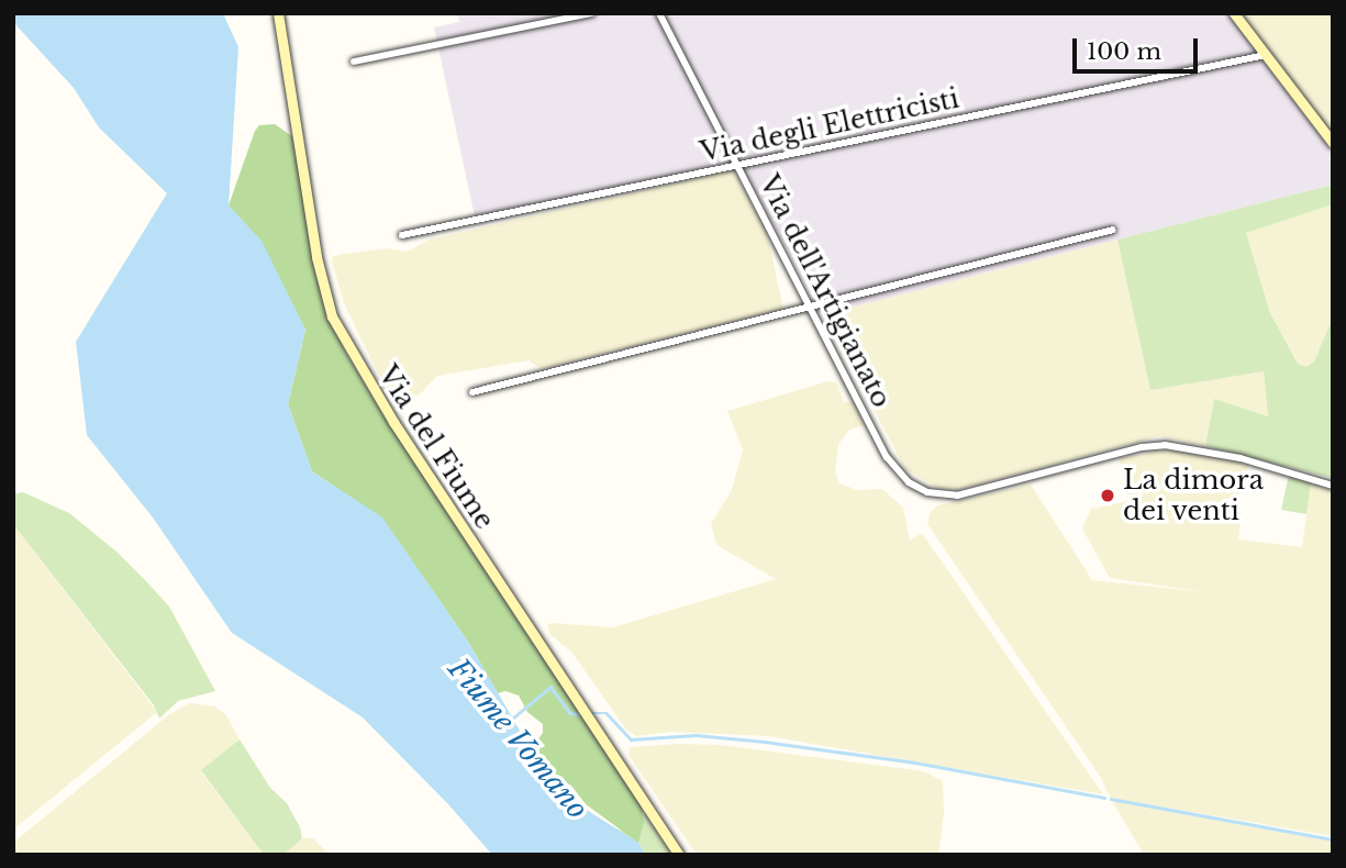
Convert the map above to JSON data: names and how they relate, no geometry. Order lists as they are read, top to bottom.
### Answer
{
  "streets": {
    "street": ["Via degli Elettricisti", "Via dell'Artigianato", "Via del Fiume"]
  },
  "crossings": [
    ["Via degli Elettricisti", "Via dell'Artigianato"]
  ],
  "water": ["Fiume Vomano"],
  "places": ["La dimora dei venti"],
  "scale_bar": "100 m"
}
